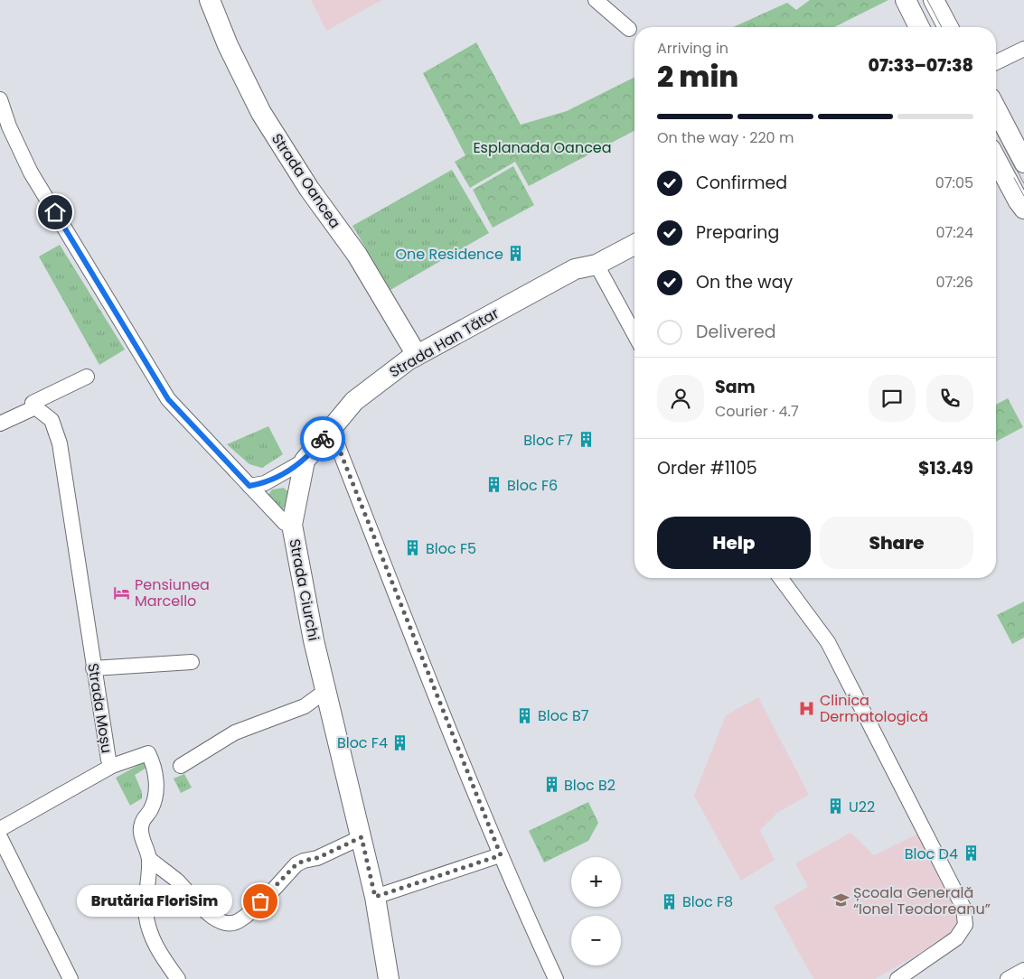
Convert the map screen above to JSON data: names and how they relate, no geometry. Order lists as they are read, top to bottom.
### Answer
{
  "streets": {
    "street": [
      "Strada Oancea",
      "Strada Han Tătar",
      "Strada Ciurchi",
      "Strada Moșu"
    ]
  },
  "crossings": [
    ["Strada Oancea", "Strada Han Tătar"],
    ["Strada Han Tătar", "Strada Ciurchi"]
  ],
  "parks": ["Esplanada Oancea"],
  "places": {
    "building": [
      "One Residence",
      "Bloc F7",
      "Bloc F6",
      "Bloc F5",
      "Bloc B7",
      "Bloc F4",
      "Bloc B2",
      "U22",
      "Bloc D4",
      "Bloc F8"
    ],
    "hotel": ["Pensiunea Marcello"],
    "hospital": ["Clinica Dermatologică"],
    "school or university": ["Școala Generală “Ionel Teodoreanu”"],
    "other": ["Brutăria FloriSim"]
  },
  "page": {
    "heading": ["2 min", "Arriving in", "07:33–07:38"],
    "panel": [
      "Sam",
      "Courier · 4.7",
      "Order #1105",
      "$13.49"
    ],
    "bar": "On the way · 220 m",
    "list": [
      ["Confirmed", "07:05"],
      ["Preparing", "07:24"],
      ["On the way", "07:26"],
      "Delivered"
    ],
    "buttons": ["Help", "Share"],
    "map_buttons": ["+", "−"],
    "bubble": "Brutăria FloriSim"
  }
}
